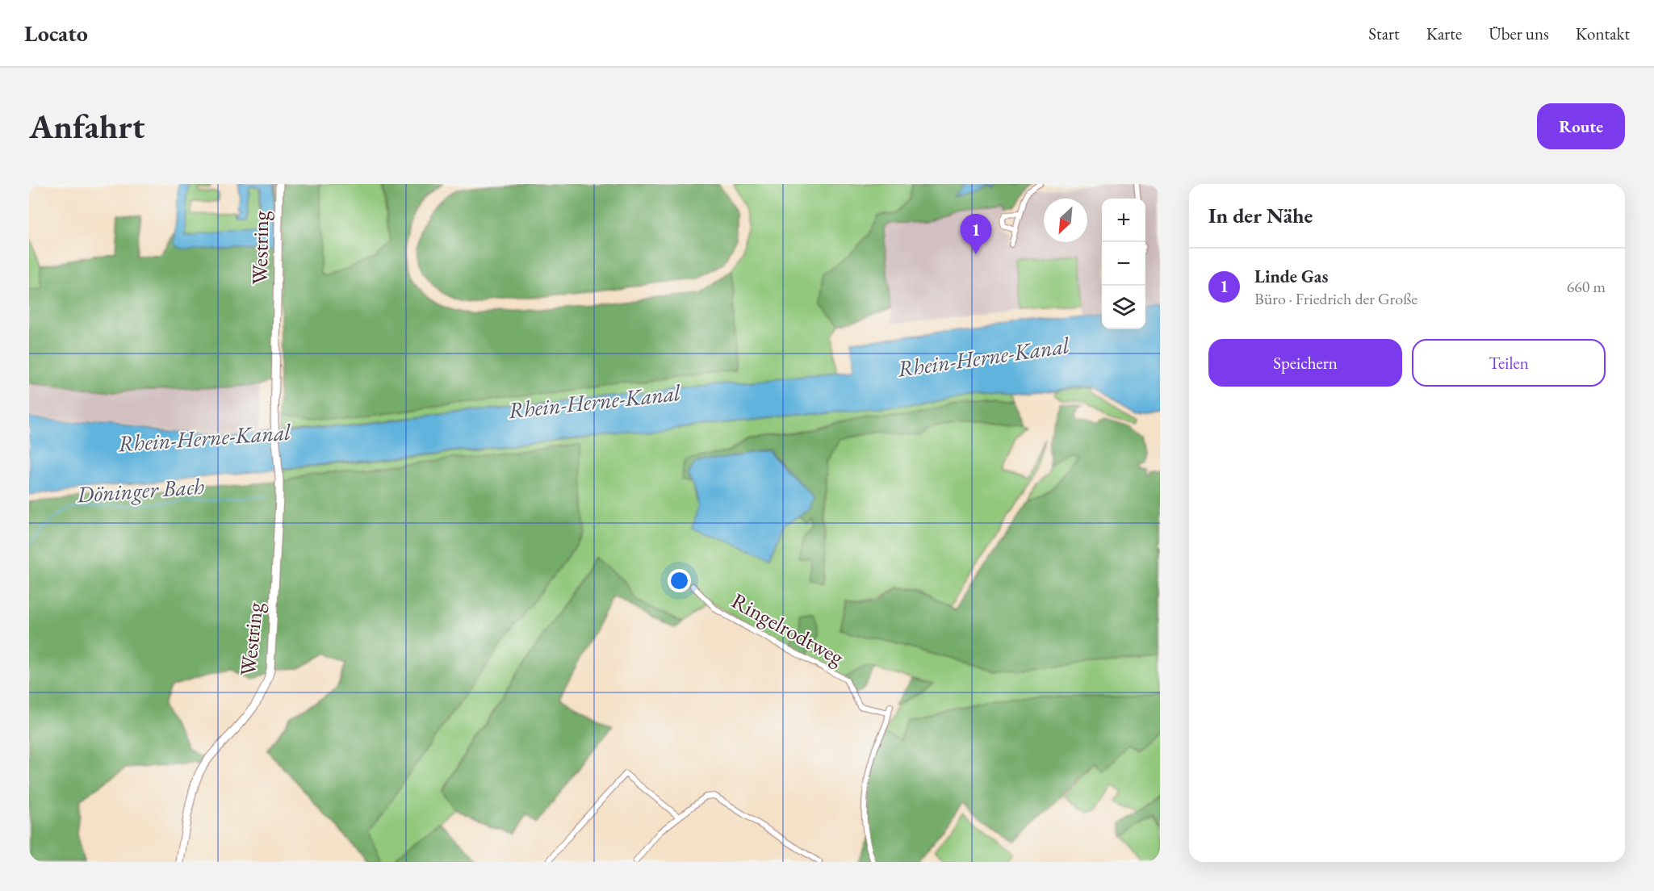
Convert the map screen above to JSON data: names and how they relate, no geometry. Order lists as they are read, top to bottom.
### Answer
{
  "streets": {
    "main road": ["Westring"],
    "street": ["Ringelrodtweg"]
  },
  "water": ["Rhein-Herne-Kanal", "Döninger Bach"],
  "north": "bottom left",
  "page": {
    "header": "Locato",
    "nav": [
      "Start",
      "Karte",
      "Über uns",
      "Kontakt"
    ],
    "buttons": [
      "Route",
      ["Speichern", "Teilen"]
    ],
    "title": "Anfahrt",
    "heading": "In der Nähe",
    "map_buttons": ["+", "−"],
    "pins": "1",
    "list": [
      {
        "mark": "1",
        "name": "Linde Gas",
        "note": "Büro · Friedrich der Große",
        "value": "660 m"
      }
    ]
  }
}
